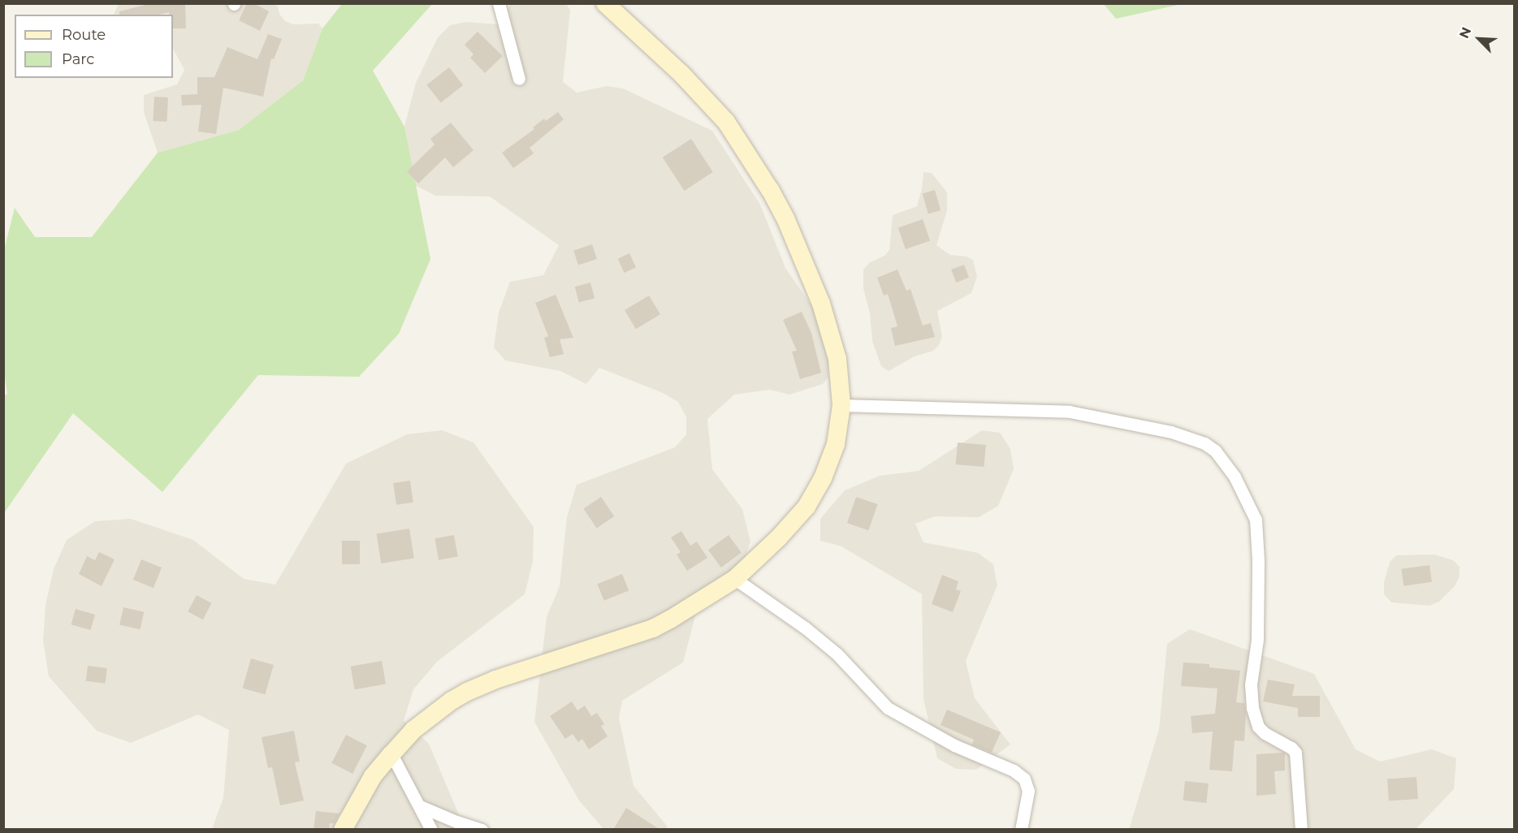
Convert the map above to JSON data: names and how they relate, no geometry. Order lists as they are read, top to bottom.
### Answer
{
  "legend": ["Route", "Parc"],
  "north": "top left"
}
